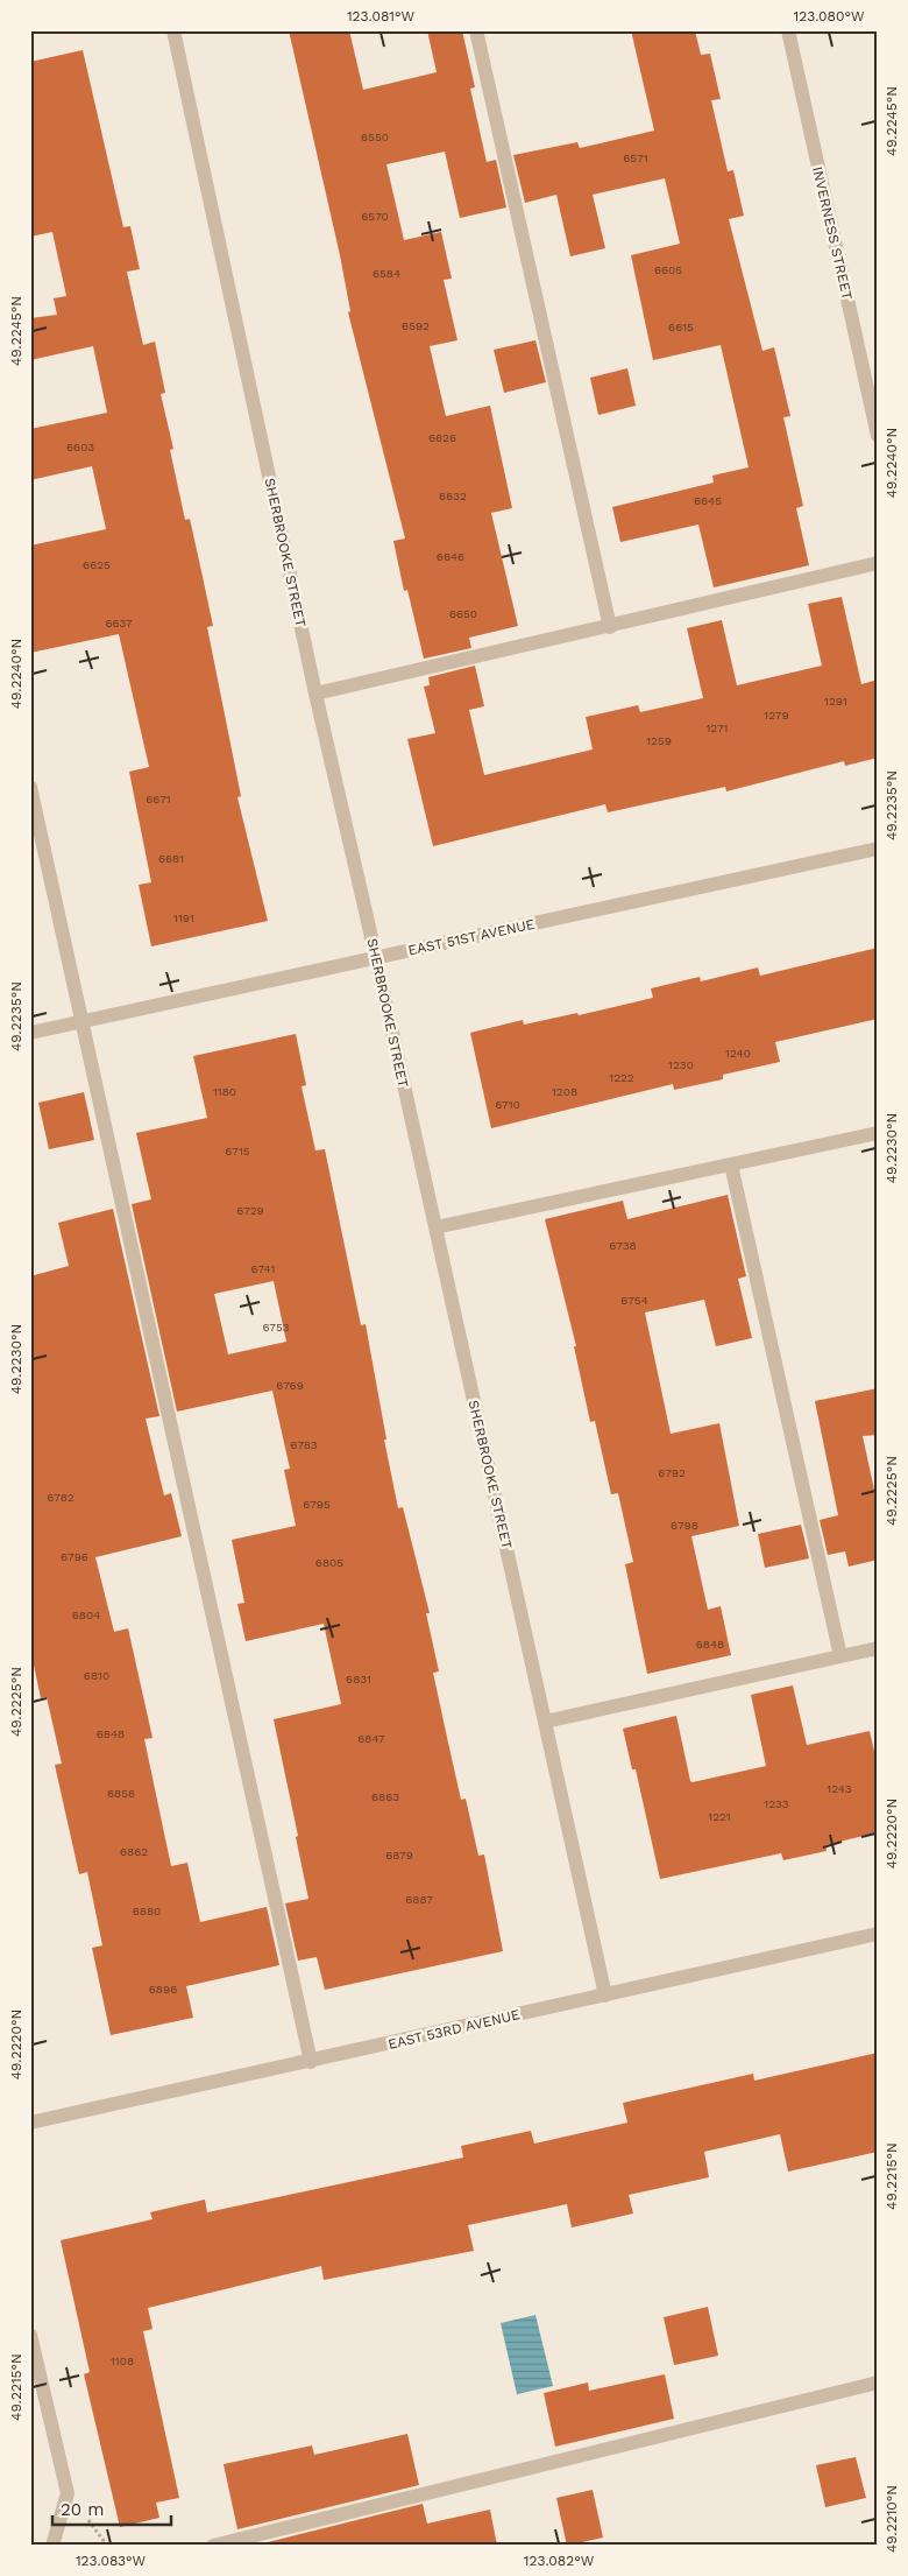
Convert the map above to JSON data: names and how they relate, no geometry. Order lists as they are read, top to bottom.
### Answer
{
  "streets": {
    "street": [
      "INVERNESS STREET",
      "SHERBROOKE STREET",
      "EAST 51ST AVENUE",
      "EAST 53RD AVENUE"
    ]
  },
  "crossings": [
    ["SHERBROOKE STREET", "EAST 51ST AVENUE"],
    ["SHERBROOKE STREET", "EAST 53RD AVENUE"]
  ],
  "house_numbers": [
    "6550",
    "6571",
    "6570",
    "6605",
    "6584",
    "6592",
    "6615",
    "6626",
    "6603",
    "6632",
    "6645",
    "6646",
    "6625",
    "6650",
    "6637",
    "1291",
    "1279",
    "1271",
    "1259",
    "6671",
    "6681",
    "1191",
    "1240",
    "1230",
    "1222",
    "1180",
    "1208",
    "6710",
    "6715",
    "6729",
    "6738",
    "6741",
    "6754",
    "6753",
    "6769",
    "6783",
    "6792",
    "6782",
    "6795",
    "6798",
    "6796",
    "6805",
    "6804",
    "6848",
    "6810",
    "6831",
    "6848",
    "6847",
    "1243",
    "6856",
    "6863",
    "1233",
    "1221",
    "6862",
    "6879",
    "6887",
    "6880",
    "6896",
    "1108"
  ],
  "scale_bar": "20 m",
  "coordinates": [
    "123.081°W",
    "123.080°W",
    "49.2245°N",
    "49.2240°N",
    "49.2235°N",
    "49.2230°N",
    "49.2225°N",
    "49.2220°N",
    "49.2215°N",
    "49.2210°N",
    "123.083°W",
    "123.082°W"
  ]
}
